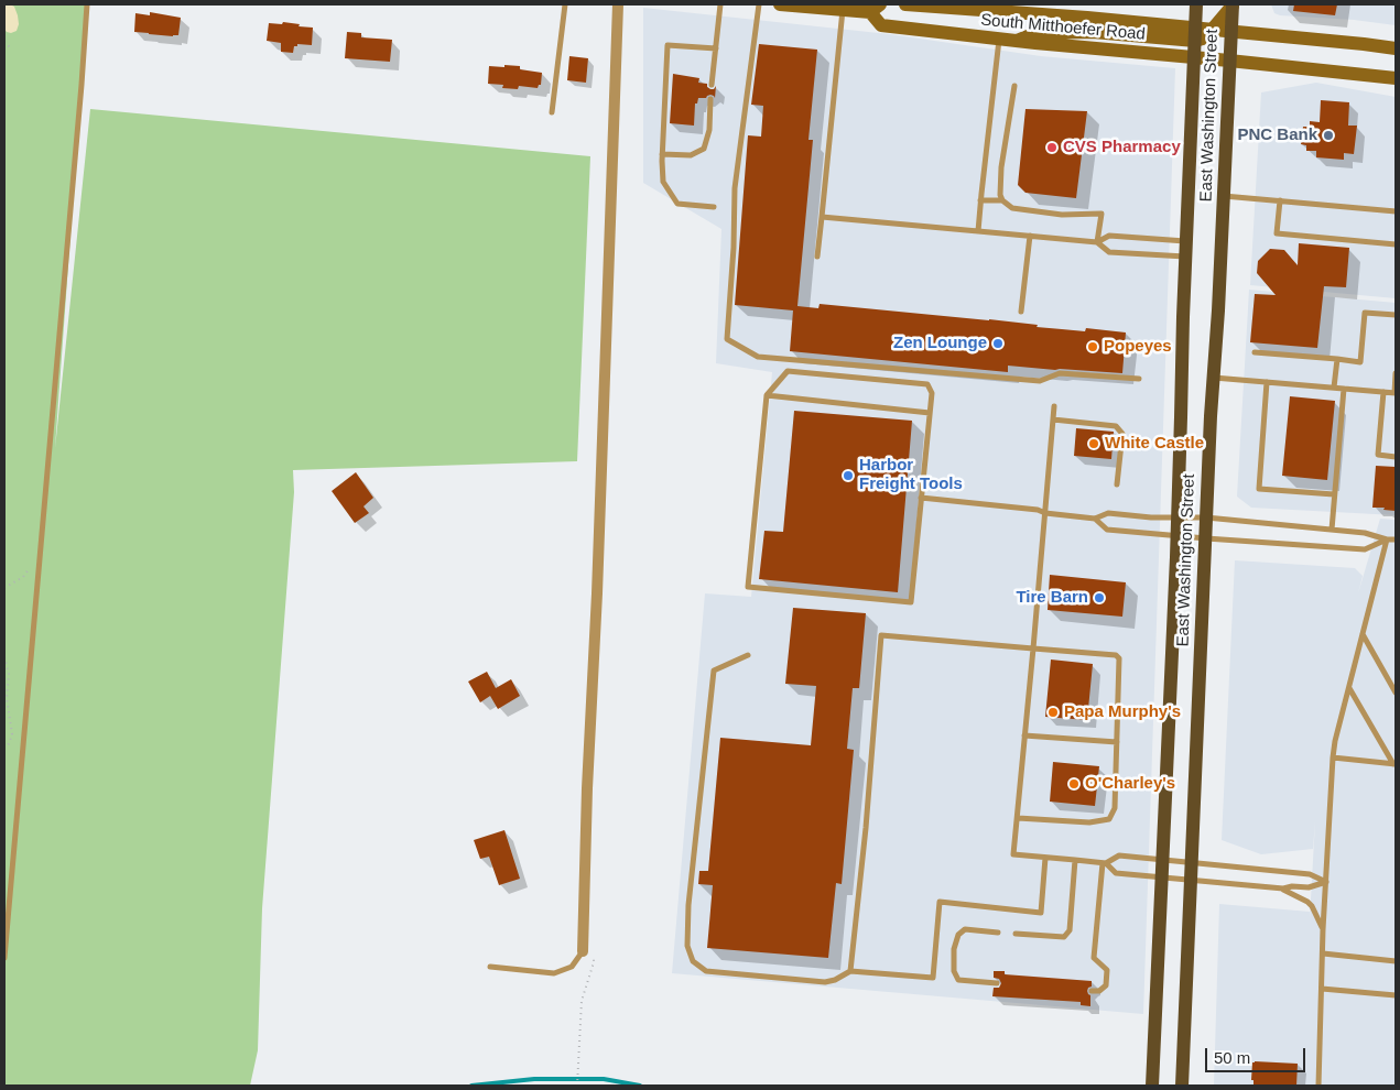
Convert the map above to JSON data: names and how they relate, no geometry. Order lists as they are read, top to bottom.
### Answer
{
  "streets": {
    "main road": ["South Mitthoefer Road", "East Washington Street"]
  },
  "crossings": [
    ["South Mitthoefer Road", "East Washington Street"]
  ],
  "places": [
    "PNC Bank",
    "CVS Pharmacy",
    "Zen Lounge",
    "Popeyes",
    "White Castle",
    "Harbor Freight Tools",
    "Tire Barn",
    "Papa Murphy's",
    "O'Charley's"
  ],
  "scale_bar": "50 m"
}
